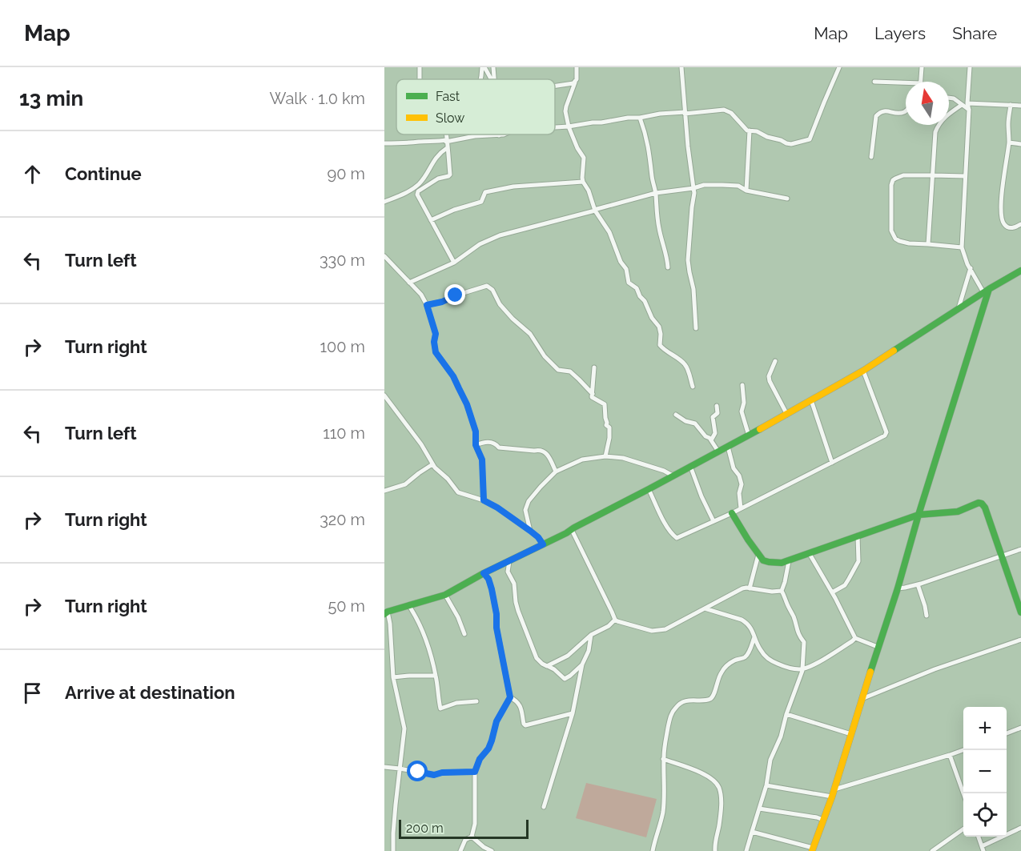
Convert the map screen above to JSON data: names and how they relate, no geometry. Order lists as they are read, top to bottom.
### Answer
{
  "legend": ["Fast", "Slow"],
  "scale_bar": "200 m",
  "north": "top",
  "page": {
    "header": "Map",
    "nav": ["Map", "Layers", "Share"],
    "heading": ["13 min", "Walk · 1.0 km"],
    "list": [
      ["Continue", "90 m"],
      ["Turn left", "330 m"],
      ["Turn right", "100 m"],
      ["Turn left", "110 m"],
      ["Turn right", "320 m"],
      ["Turn right", "50 m"],
      "Arrive at destination"
    ],
    "map_buttons": ["+", "−"],
    "scale": "200 m"
  }
}
